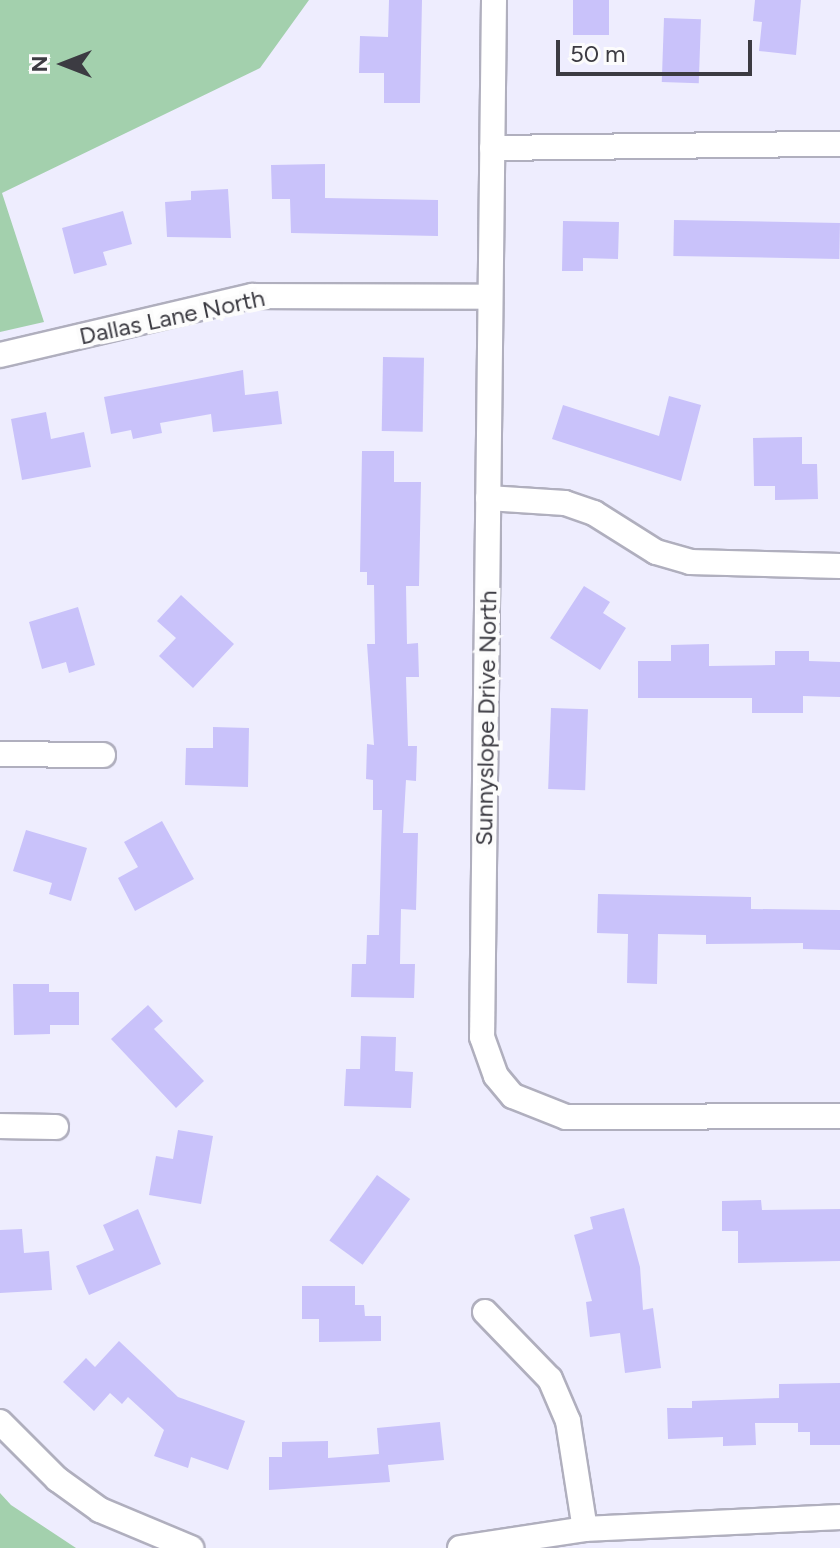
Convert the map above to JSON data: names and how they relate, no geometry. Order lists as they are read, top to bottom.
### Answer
{
  "streets": {
    "street": ["Dallas Lane North", "Sunnyslope Drive North"]
  },
  "crossings": [
    ["Dallas Lane North", "Sunnyslope Drive North"]
  ],
  "scale_bar": "50 m",
  "north": "left"
}
